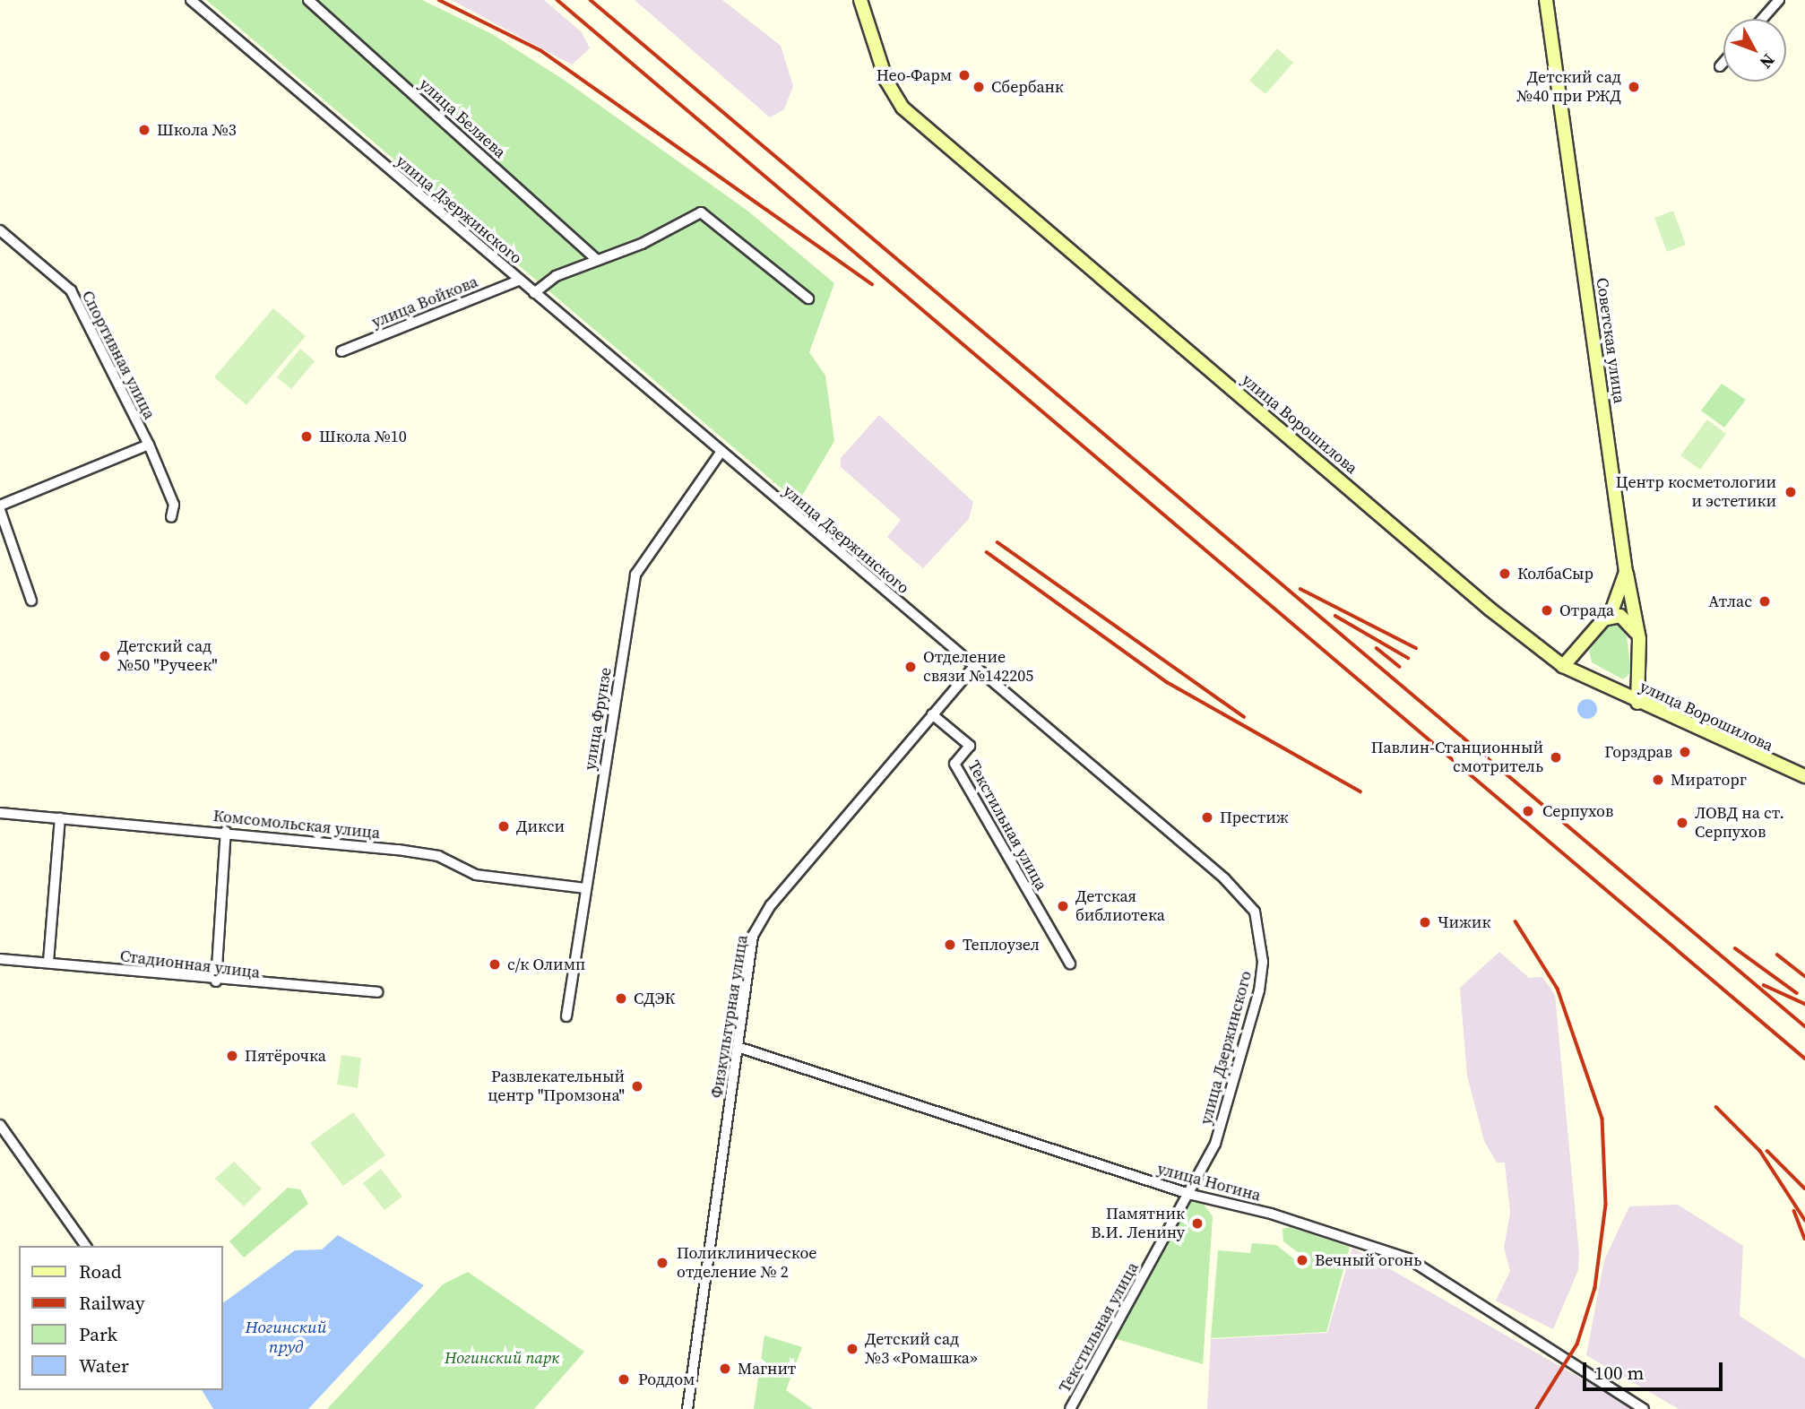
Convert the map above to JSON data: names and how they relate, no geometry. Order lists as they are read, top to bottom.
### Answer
{
  "streets": {
    "main road": ["Советская улица", "улица Ворошилова"],
    "street": [
      "улица Беляева",
      "улица Дзержинского",
      "улица Войкова",
      "Спортивная улица",
      "улица Фрунзе",
      "Комсомольская улица",
      "Текстильная улица",
      "Стадионная улица",
      "Физкультурная улица",
      "улица Ногина"
    ]
  },
  "crossings": [
    ["улица Дзержинского", "улица Войкова"],
    ["улица Дзержинского", "улица Фрунзе"],
    ["улица Дзержинского", "Текстильная улица"],
    ["улица Дзержинского", "Физкультурная улица"],
    ["улица Дзержинского", "улица Ногина"],
    ["Советская улица", "улица Ворошилова"],
    ["улица Фрунзе", "Комсомольская улица"],
    ["Текстильная улица", "Физкультурная улица"],
    ["Текстильная улица", "улица Ногина"],
    ["Физкультурная улица", "улица Ногина"]
  ],
  "water": ["Ногинский пруд"],
  "parks": ["Ногинский парк"],
  "places": [
    "Нео-Фарм",
    "Сбербанк",
    "Детский сад №40 при РЖД",
    "Школа №3",
    "Школа №10",
    "Центр косметологии и эстетики",
    "КолбаСыр",
    "Атлас",
    "Отрада",
    "Детский сад №50 \"Ручеек\"",
    "Отделение связи №142205",
    "Горздрав",
    "Павлин-Станционный смотритель",
    "Мираторг",
    "Серпухов",
    "Престиж",
    "ЛОВД на ст. Серпухов",
    "Дикси",
    "Детская библиотека",
    "Чижик",
    "Теплоузел",
    "с/к Олимп",
    "СДЭК",
    "Пятёрочка",
    "Развлекательный центр \"Промзона\"",
    "Памятник В.И. Ленину",
    "Вечный огонь",
    "Поликлиническое отделение № 2",
    "Детский сад №3 «Ромашка»",
    "Магнит",
    "Роддом"
  ],
  "legend": [
    "Road",
    "Railway",
    "Park",
    "Water"
  ],
  "scale_bar": "100 m",
  "north": "bottom right"
}
